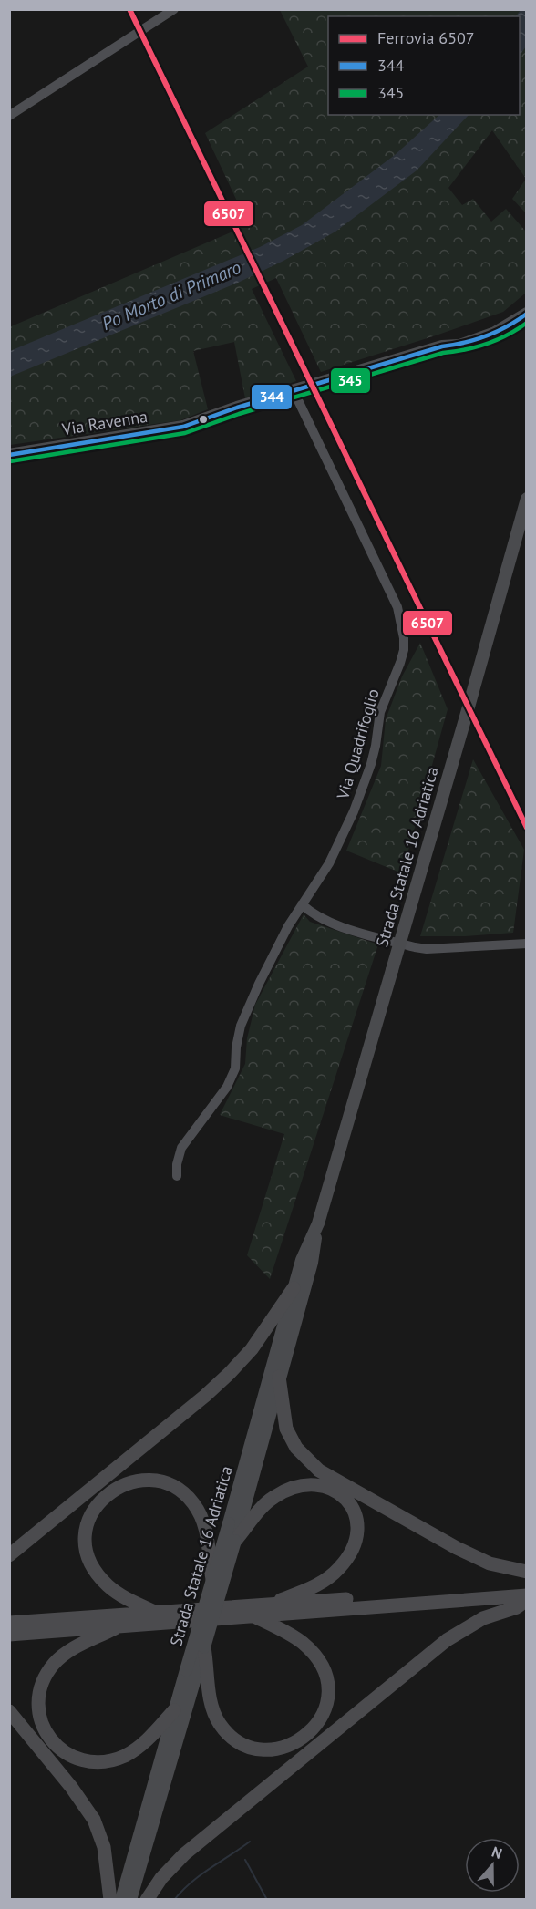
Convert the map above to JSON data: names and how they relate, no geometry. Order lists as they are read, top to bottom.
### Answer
{
  "streets": {
    "main road": ["Via Ravenna", "Strada Statale 16 Adriatica"],
    "street": ["Via Quadrifoglio"]
  },
  "crossings": [
    ["Via Ravenna", "Via Quadrifoglio"]
  ],
  "water": ["Po Morto di Primaro"],
  "lines": ["rail line 6507", "transit line 344", "transit line 345"],
  "legend": ["Ferrovia 6507", "344", "345"],
  "north": "top"
}
